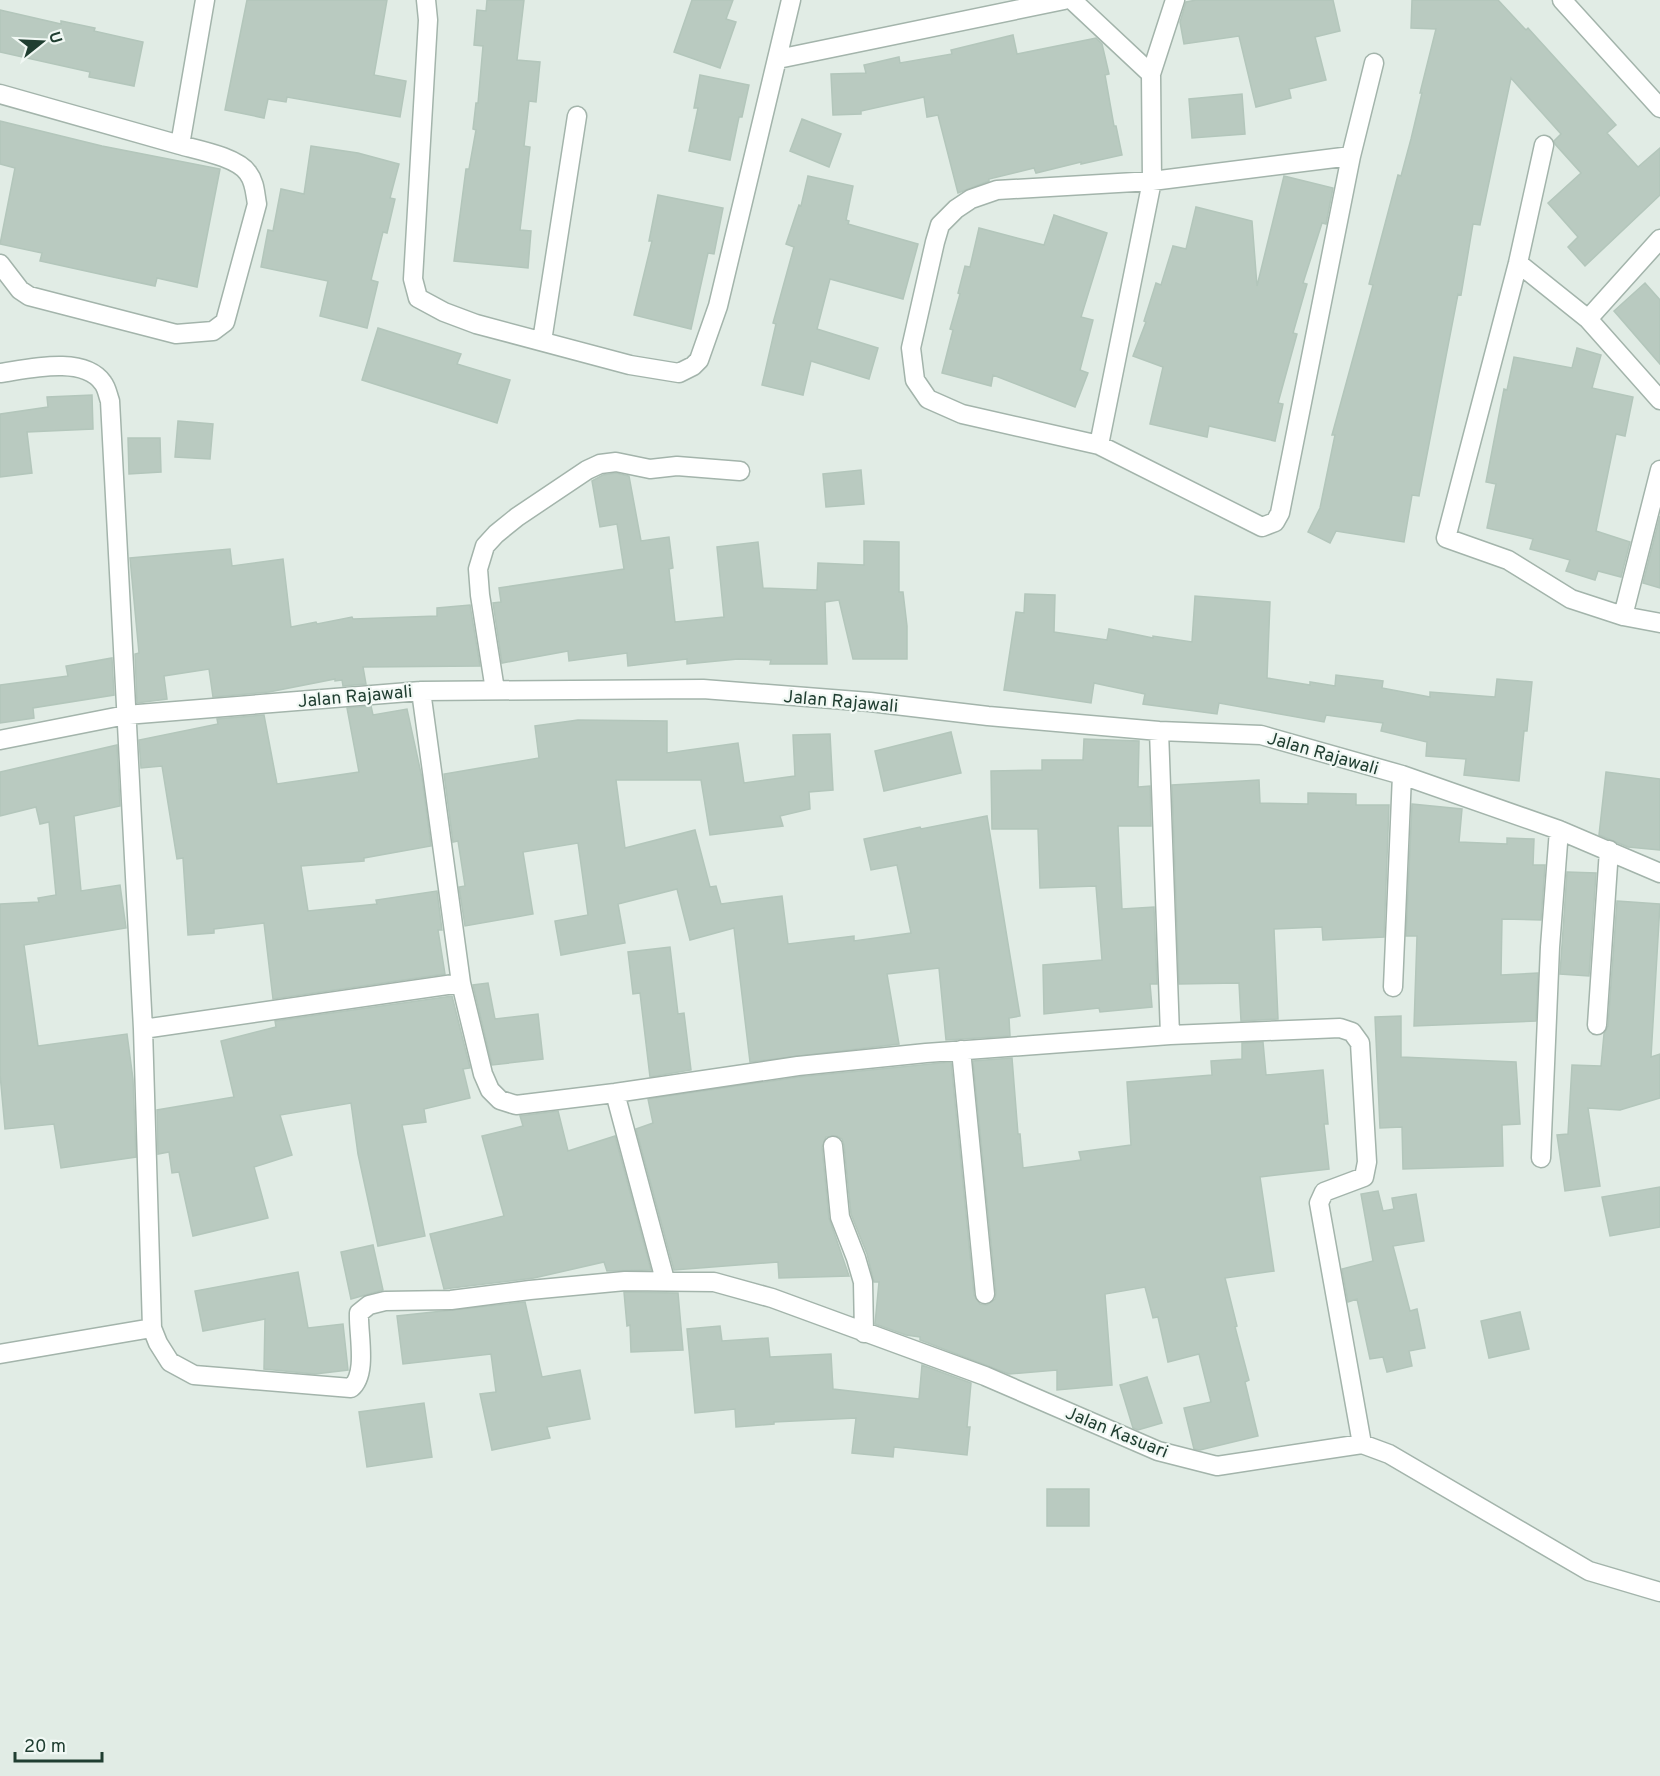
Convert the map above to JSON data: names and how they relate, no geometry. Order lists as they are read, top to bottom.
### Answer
{
  "streets": {
    "street": ["Jalan Rajawali", "Jalan Kasuari"]
  },
  "scale_bar": "20 m",
  "north": "right"
}
